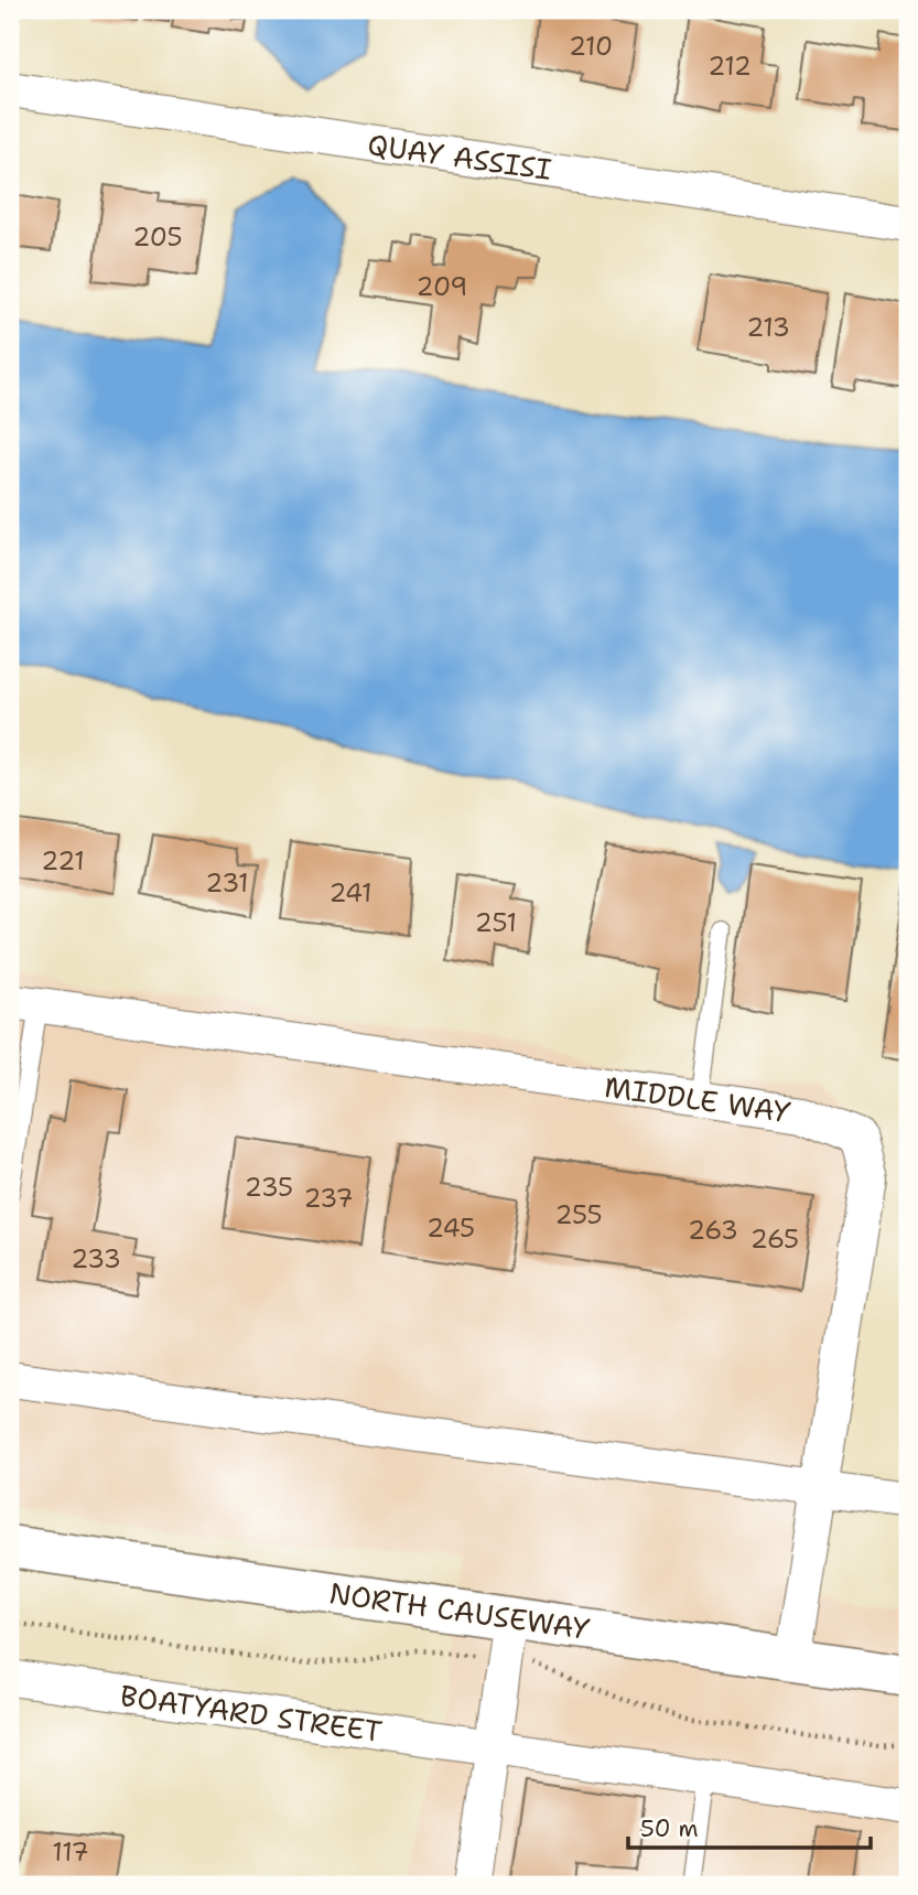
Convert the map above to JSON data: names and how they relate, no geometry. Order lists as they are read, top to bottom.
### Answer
{
  "streets": {
    "main road": ["NORTH CAUSEWAY"],
    "street": ["QUAY ASSISI", "MIDDLE WAY", "BOATYARD STREET"]
  },
  "crossings": [
    ["MIDDLE WAY", "NORTH CAUSEWAY"]
  ],
  "house_numbers": [
    "210",
    "212",
    "205",
    "209",
    "213",
    "221",
    "231",
    "241",
    "251",
    "235",
    "237",
    "255",
    "245",
    "263",
    "265",
    "233",
    "117"
  ],
  "scale_bar": "50 m"
}
